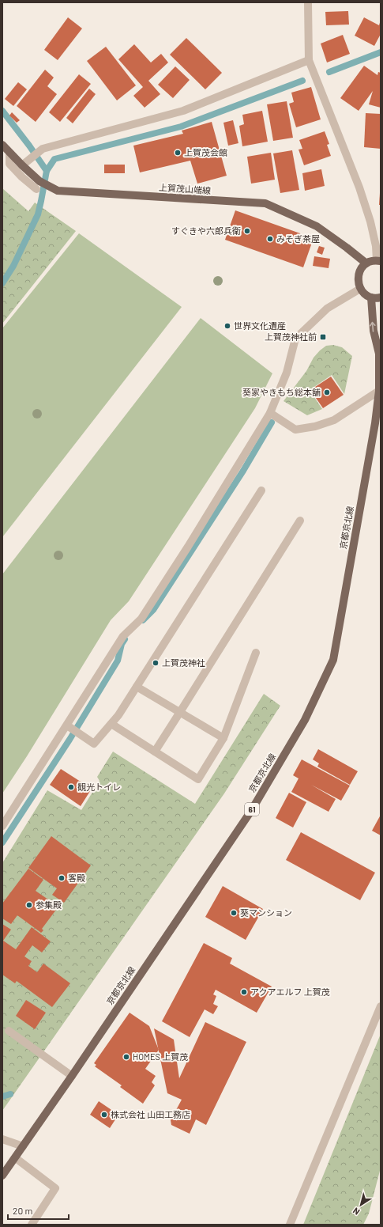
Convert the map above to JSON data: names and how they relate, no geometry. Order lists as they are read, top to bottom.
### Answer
{
  "streets": {
    "main road": ["上賀茂山端線", "京都京北線", "61"]
  },
  "places": {
    "other": [
      "上賀茂会館",
      "すぐきや六郎兵衛",
      "みそぎ茶屋",
      "世界文化遺産",
      "葵家やきもち総本舗",
      "上賀茂神社",
      "観光トイレ",
      "客殿",
      "参集殿",
      "葵マンション",
      "アクアエルフ 上賀茂",
      "HOMES 上賀茂",
      "株式会社 山田工務店"
    ],
    "transit": ["上賀茂神社前"]
  },
  "scale_bar": "20 m",
  "north": "bottom left"
}
